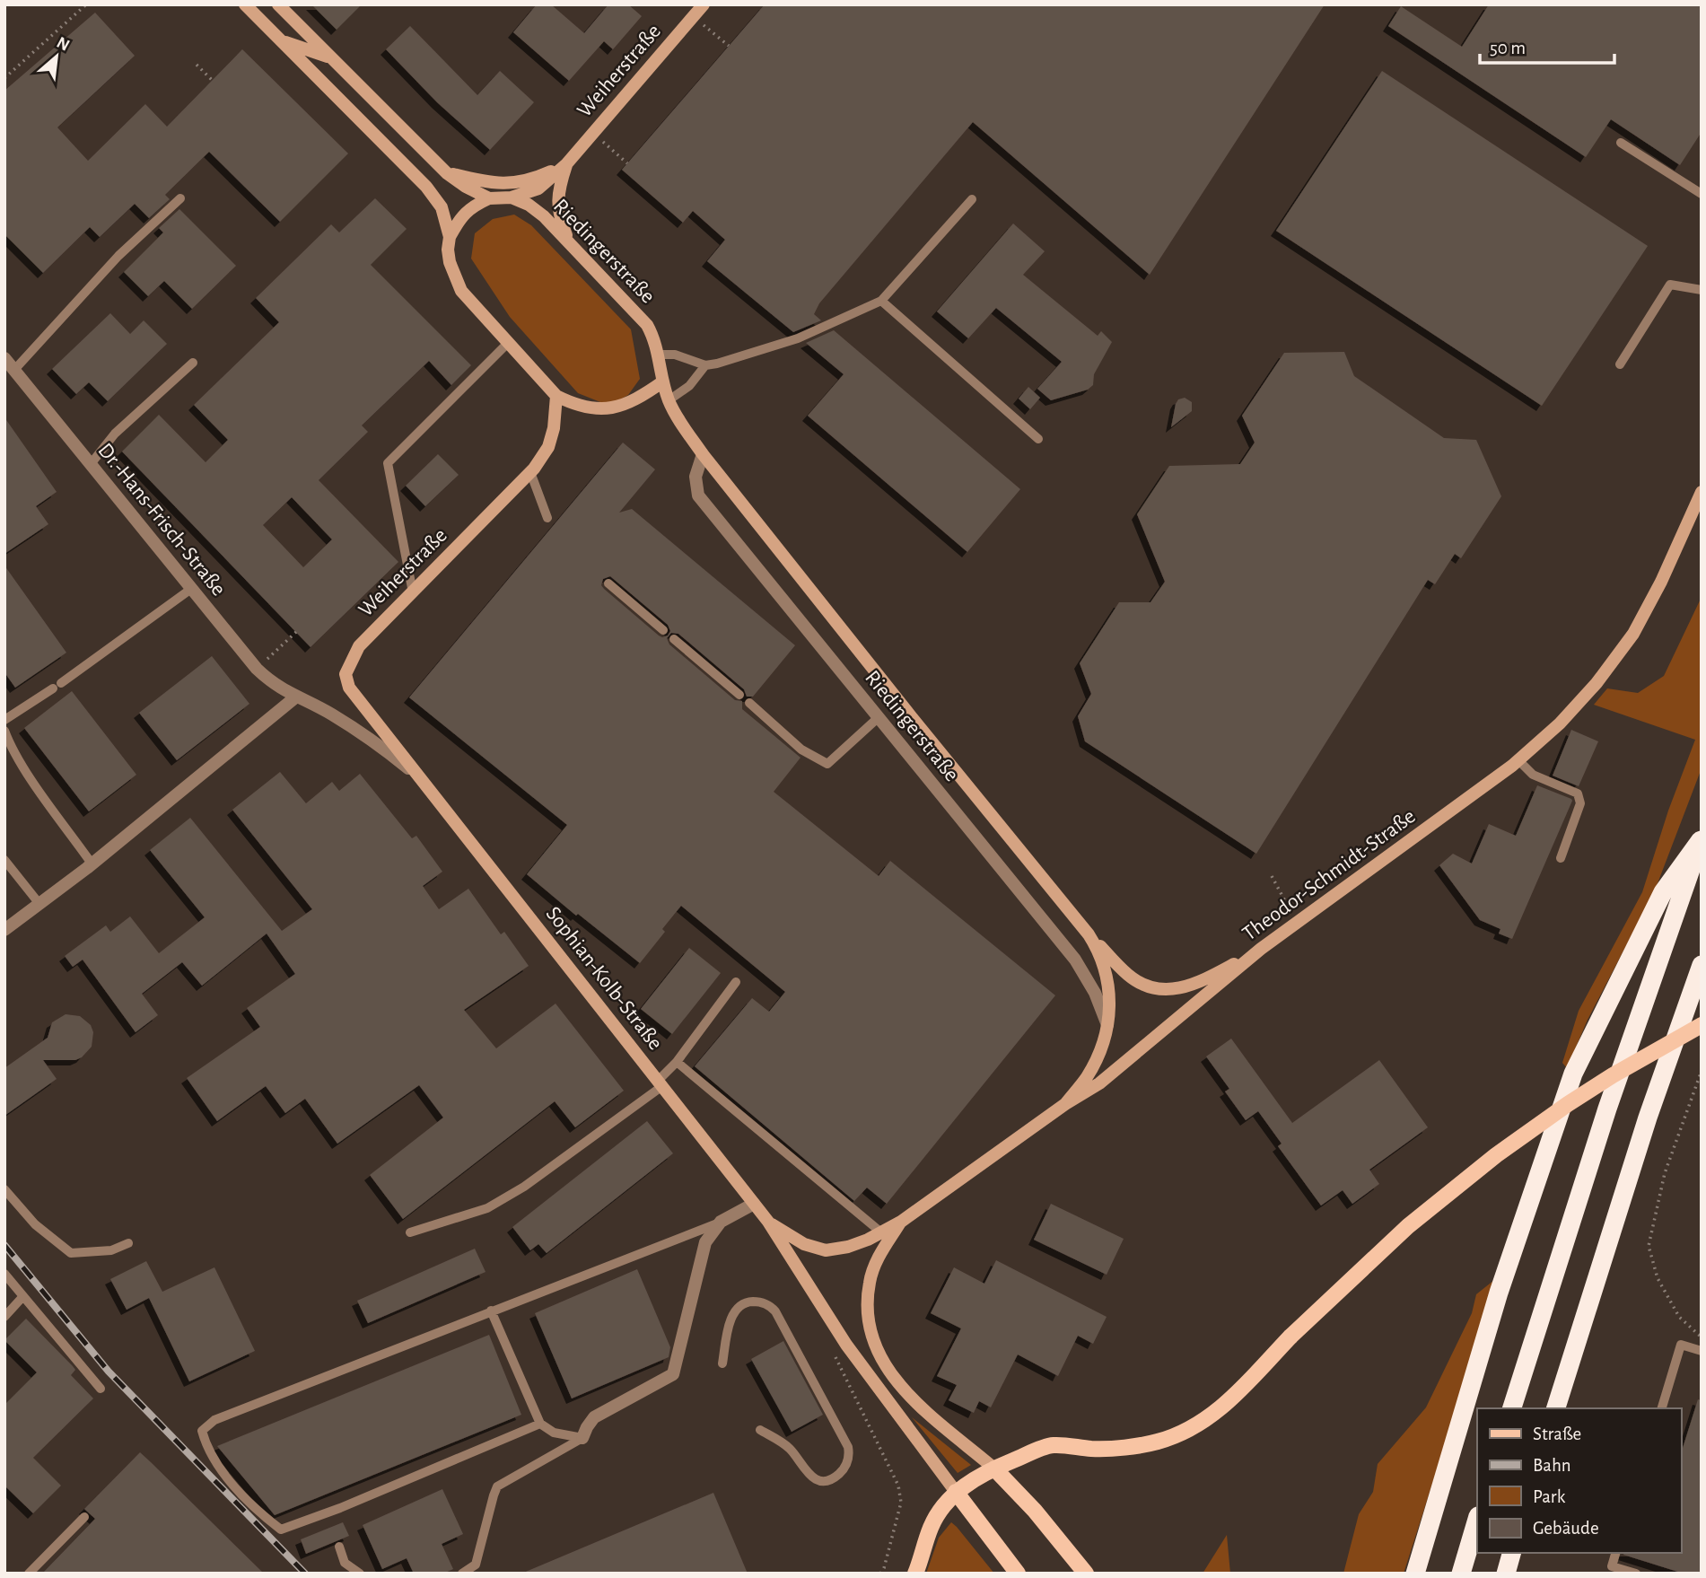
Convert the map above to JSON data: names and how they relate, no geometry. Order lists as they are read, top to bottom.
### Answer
{
  "streets": {
    "main road": [
      "Weiherstraße",
      "Riedingerstraße",
      "Theodor-Schmidt-Straße",
      "Sophian-Kolb-Straße"
    ],
    "street": ["Dr.-Hans-Frisch-Straße"]
  },
  "crossings": [
    ["Weiherstraße", "Riedingerstraße"],
    ["Weiherstraße", "Sophian-Kolb-Straße"],
    ["Riedingerstraße", "Theodor-Schmidt-Straße"],
    ["Theodor-Schmidt-Straße", "Sophian-Kolb-Straße"]
  ],
  "legend": [
    "Straße",
    "Bahn",
    "Park",
    "Gebäude"
  ],
  "scale_bar": "50 m",
  "north": "top right"
}
